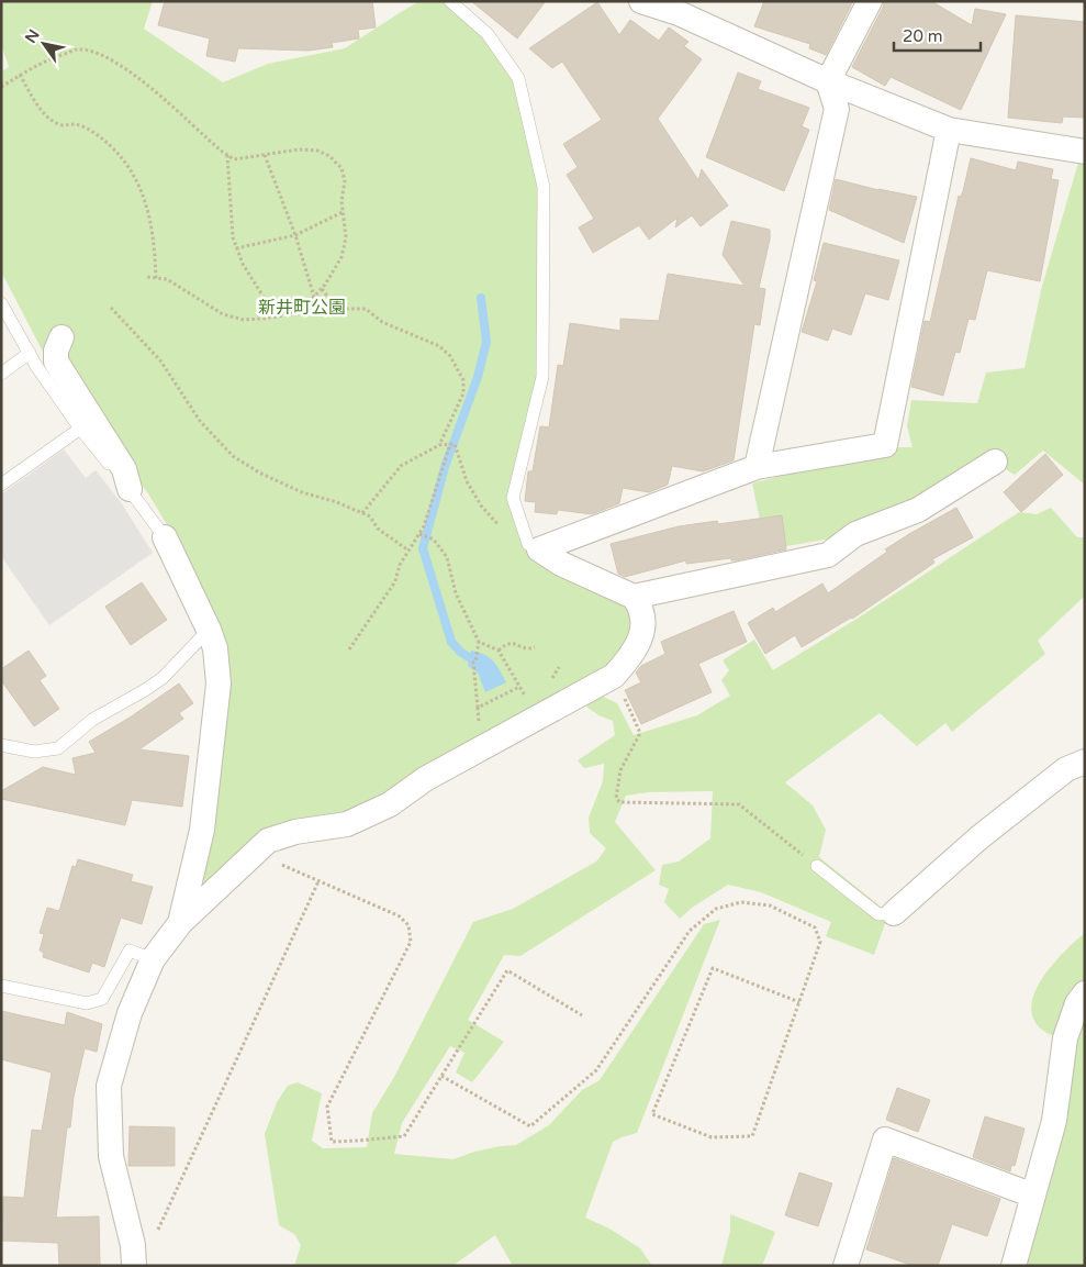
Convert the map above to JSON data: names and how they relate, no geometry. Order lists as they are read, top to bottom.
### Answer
{
  "parks": ["新井町公園"],
  "scale_bar": "20 m",
  "north": "top left"
}
